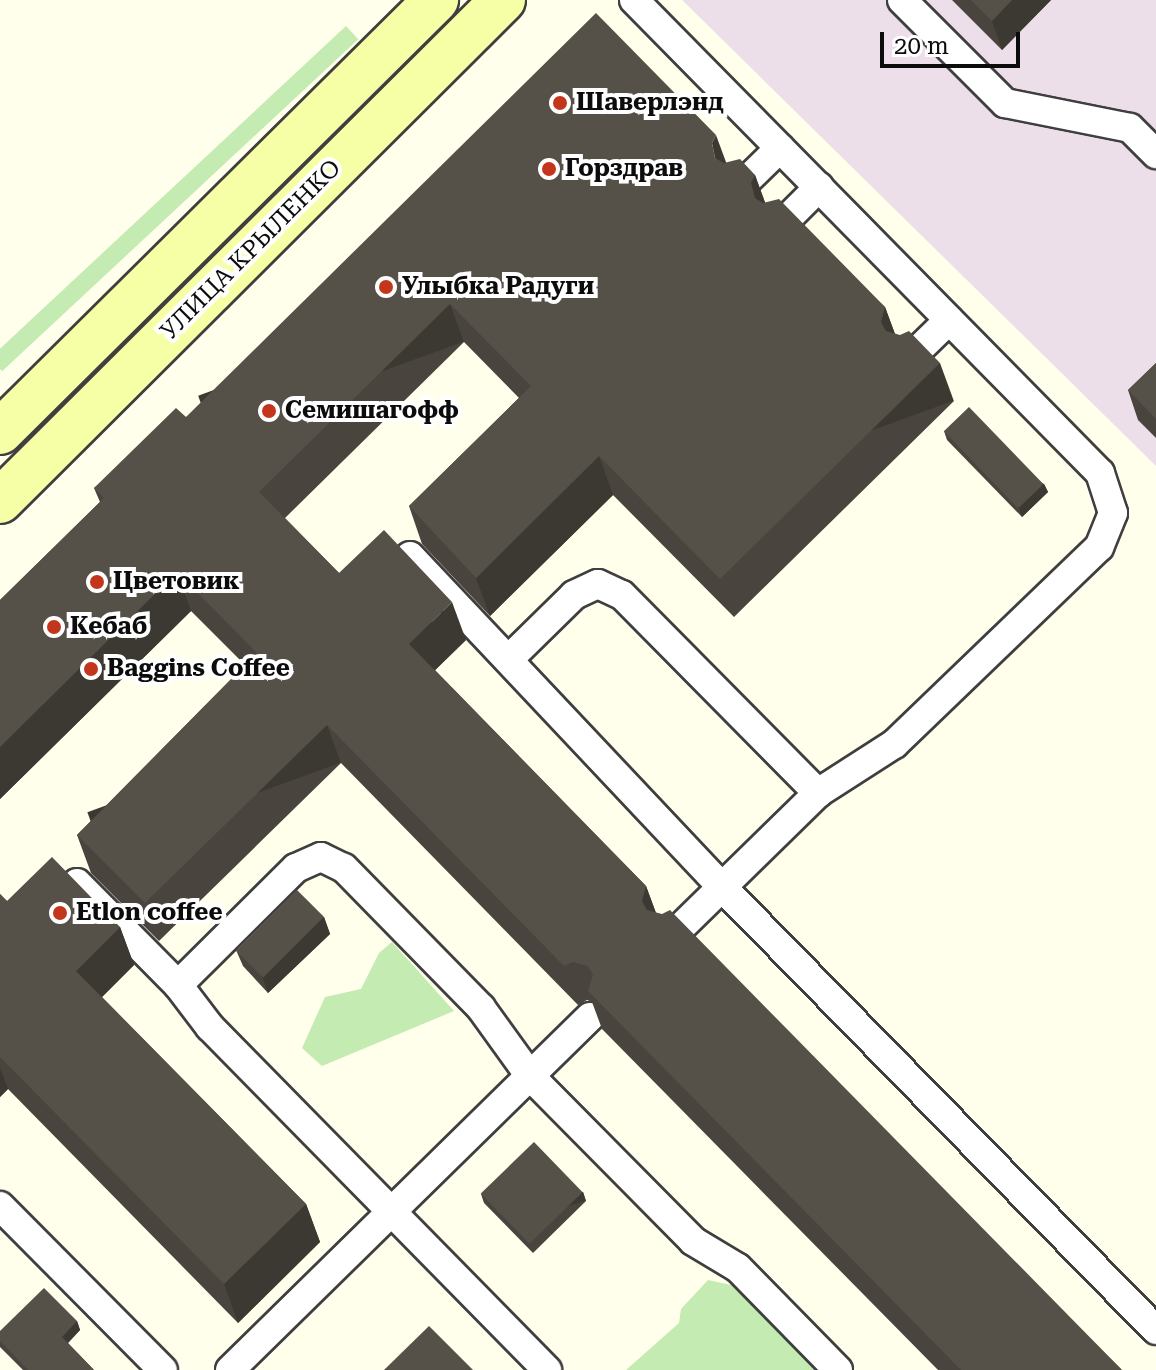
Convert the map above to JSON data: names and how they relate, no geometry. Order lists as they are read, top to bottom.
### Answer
{
  "streets": {
    "street": ["УЛИЦА КРЫЛЕНКО"]
  },
  "places": [
    "Шаверлэнд",
    "Горздрав",
    "Улыбка Радуги",
    "Семишагофф",
    "Цветовик",
    "Кебаб",
    "Baggins Coffee",
    "Etlon coffee"
  ],
  "scale_bar": "20 m"
}
